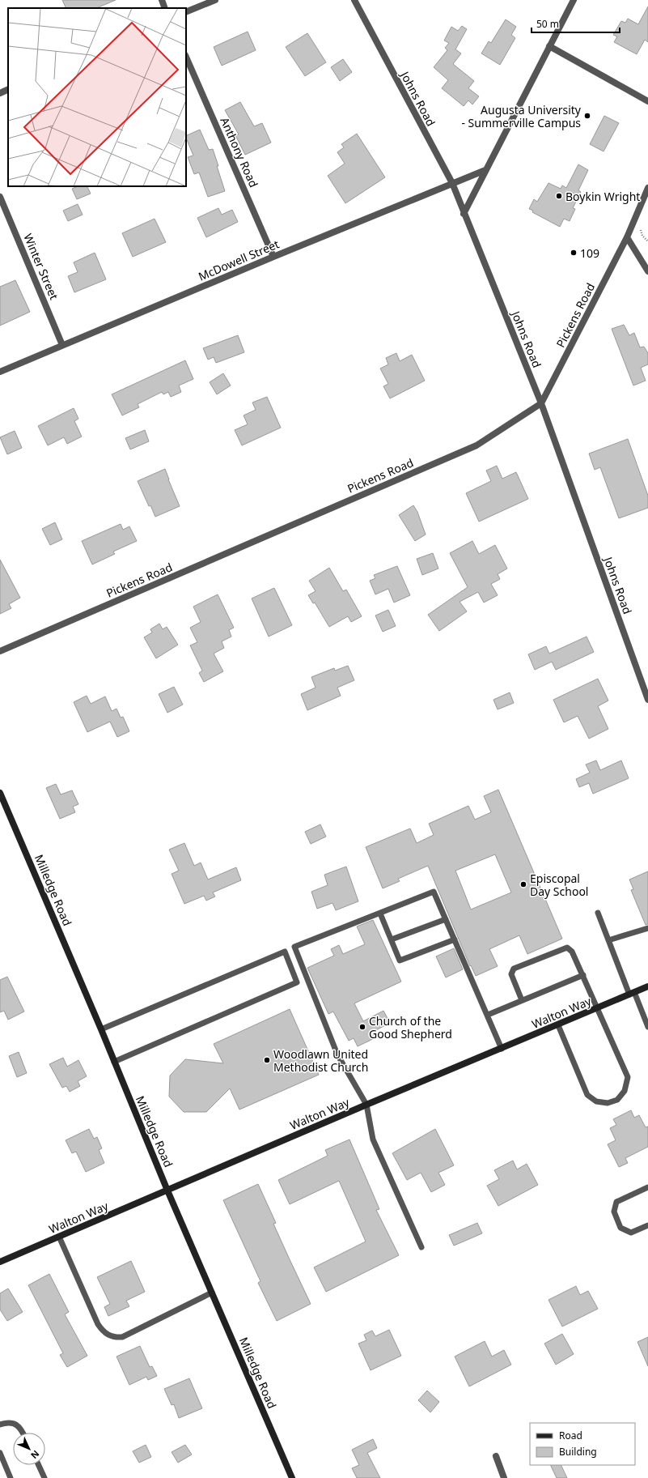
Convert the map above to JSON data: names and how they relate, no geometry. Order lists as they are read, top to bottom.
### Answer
{
  "streets": {
    "street": [
      "Johns Road",
      "Anthony Road",
      "McDowell Street",
      "Winter Street",
      "Pickens Road",
      "Milledge Road",
      "Walton Way"
    ]
  },
  "crossings": [
    ["Johns Road", "McDowell Street"],
    ["Johns Road", "Pickens Road"],
    ["Anthony Road", "McDowell Street"],
    ["McDowell Street", "Winter Street"],
    ["Milledge Road", "Walton Way"]
  ],
  "places": [
    "Augusta University - Summerville Campus",
    "Boykin Wright",
    "109",
    "Episcopal Day School",
    "Church of the Good Shepherd",
    "Woodlawn United Methodist Church"
  ],
  "legend": ["Road", "Building"],
  "scale_bar": "50 m",
  "north": "bottom right"
}
